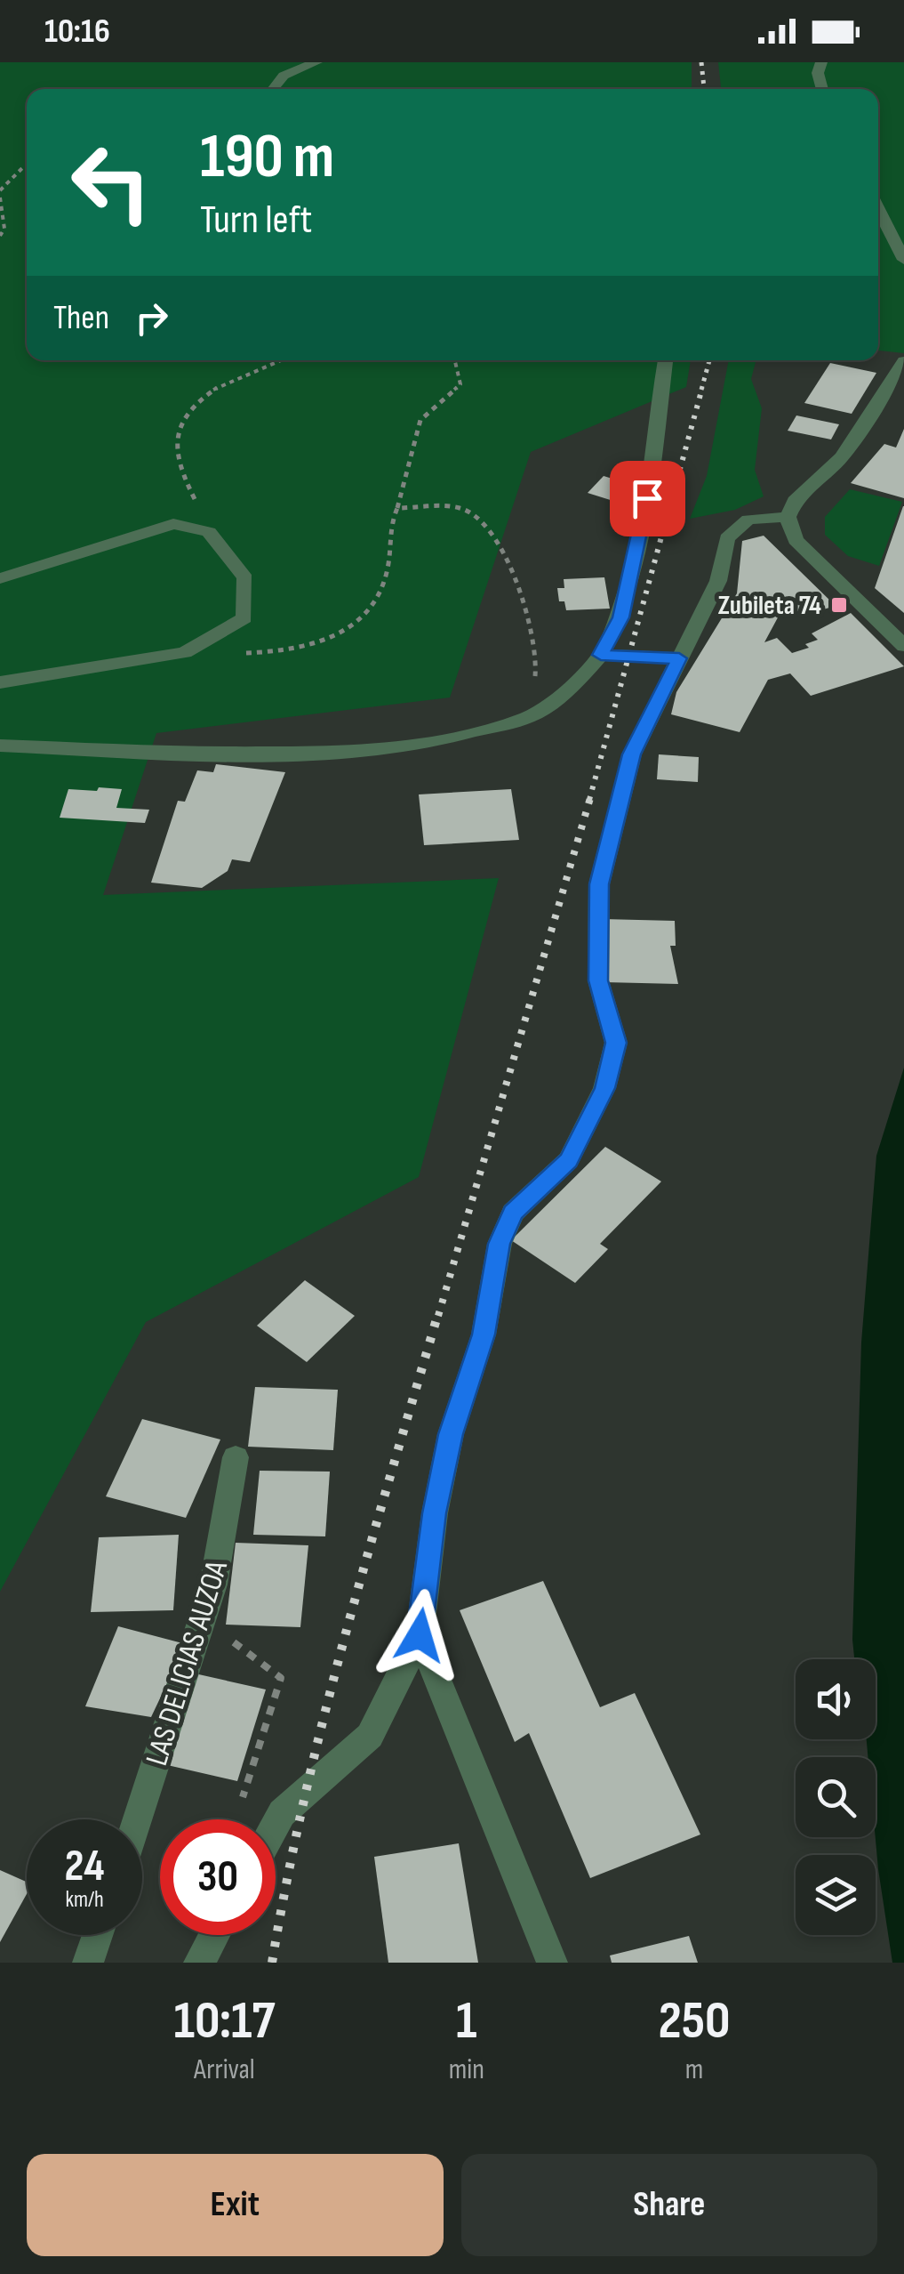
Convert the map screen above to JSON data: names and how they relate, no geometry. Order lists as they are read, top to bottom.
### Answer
{
  "streets": {
    "street": ["LAS DELICIAS AUZOA"]
  },
  "places": {
    "transit": ["Zubileta 74"]
  },
  "page": {
    "status": "10:16",
    "turn": ["190 m", "Turn left"],
    "then": "Then",
    "speed": "24 km/h",
    "limit": "30",
    "eta": [
      "10:17",
      "Arrival",
      "1",
      "min",
      "250",
      "m"
    ],
    "buttons": ["Exit", "Share"]
  }
}
